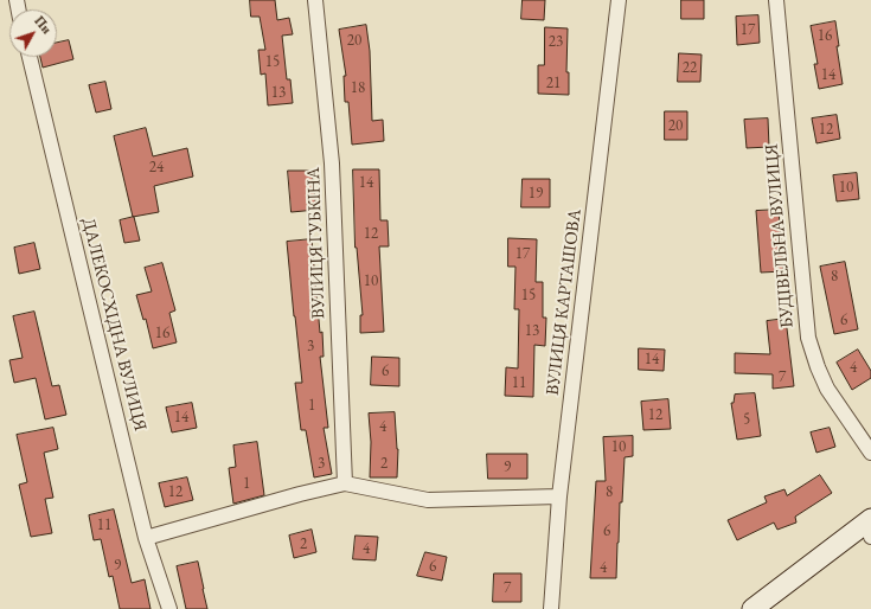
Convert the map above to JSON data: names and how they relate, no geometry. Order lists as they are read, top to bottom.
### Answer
{
  "streets": {
    "street": [
      "БУДІВЕЛЬНА ВУЛИЦЯ",
      "ВУЛИЦЯ ГУБКІНА",
      "ВУЛИЦЯ КАРТАШОВА",
      "ДАЛЕКОСХІДНА ВУЛИЦЯ"
    ]
  },
  "house_numbers": [
    "17",
    "16",
    "20",
    "23",
    "15",
    "22",
    "14",
    "21",
    "18",
    "13",
    "20",
    "12",
    "24",
    "14",
    "10",
    "19",
    "12",
    "17",
    "8",
    "10",
    "15",
    "6",
    "13",
    "16",
    "3",
    "14",
    "4",
    "6",
    "7",
    "11",
    "1",
    "12",
    "14",
    "5",
    "4",
    "10",
    "3",
    "2",
    "9",
    "1",
    "12",
    "8",
    "11",
    "6",
    "2",
    "4",
    "9",
    "6",
    "4",
    "7"
  ],
  "north": "top right"
}
